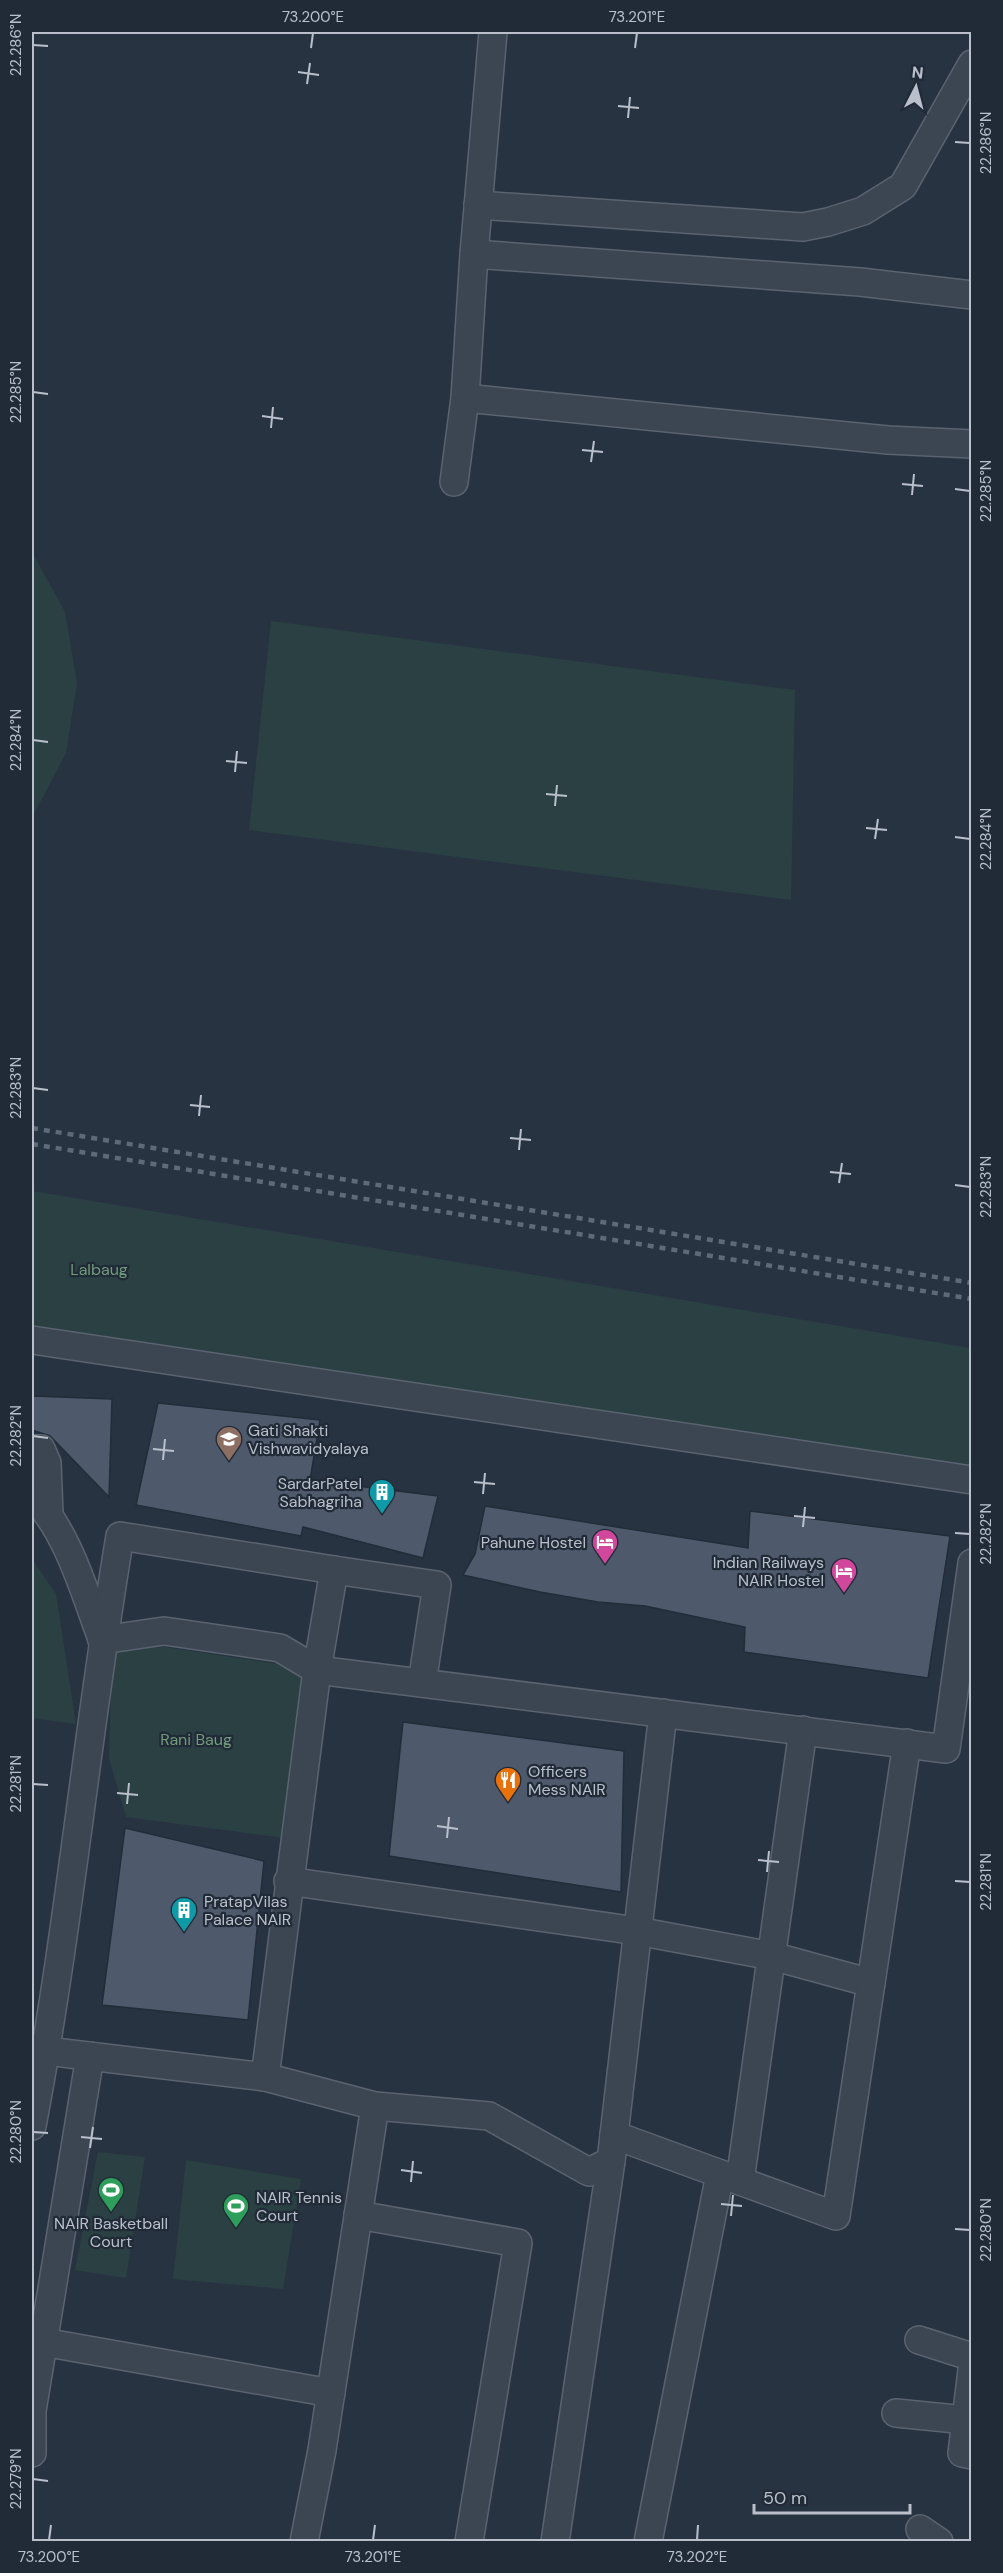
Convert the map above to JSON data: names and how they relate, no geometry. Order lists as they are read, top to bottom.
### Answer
{
  "parks": ["Lalbaug", "Rani Baug"],
  "places": {
    "school or university": ["Gati Shakti Vishwavidyalaya"],
    "building": ["SardarPatel Sabhagriha", "PratapVilas Palace NAIR"],
    "hotel": ["Pahune Hostel", "Indian Railways NAIR Hostel"],
    "restaurant": ["Officers Mess NAIR"],
    "sports": ["NAIR Basketball Court", "NAIR Tennis Court"]
  },
  "scale_bar": "50 m",
  "north": "top",
  "coordinates": [
    "73.200°E",
    "73.201°E",
    "22.286°N",
    "22.285°N",
    "22.284°N",
    "22.283°N",
    "22.282°N",
    "22.281°N",
    "22.280°N",
    "22.279°N",
    "73.202°E"
  ]
}
